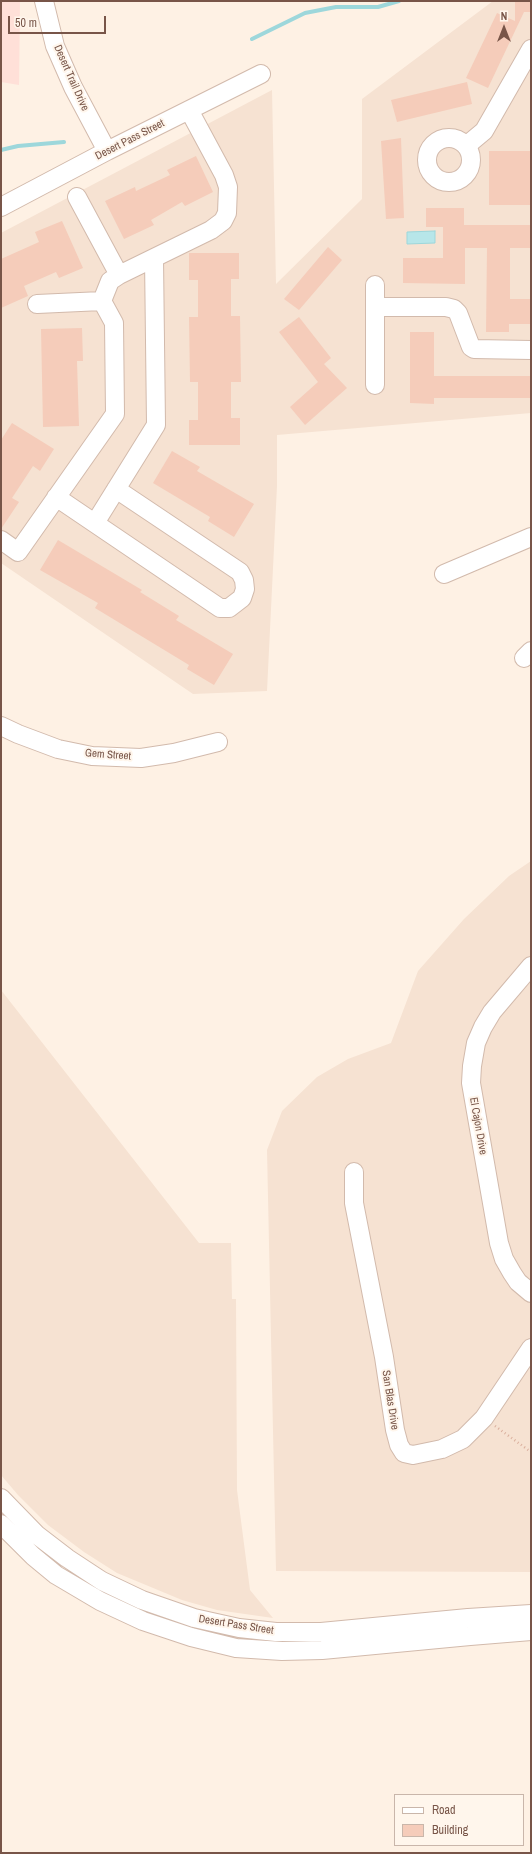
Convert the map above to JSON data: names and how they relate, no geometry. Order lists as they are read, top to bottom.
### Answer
{
  "streets": {
    "street": [
      "Desert Trail Drive",
      "Desert Pass Street",
      "Gem Street",
      "El Cajon Drive",
      "San Blas Drive"
    ]
  },
  "crossings": [
    ["Desert Trail Drive", "Desert Pass Street"]
  ],
  "legend": ["Road", "Building"],
  "scale_bar": "50 m",
  "north": "top"
}
